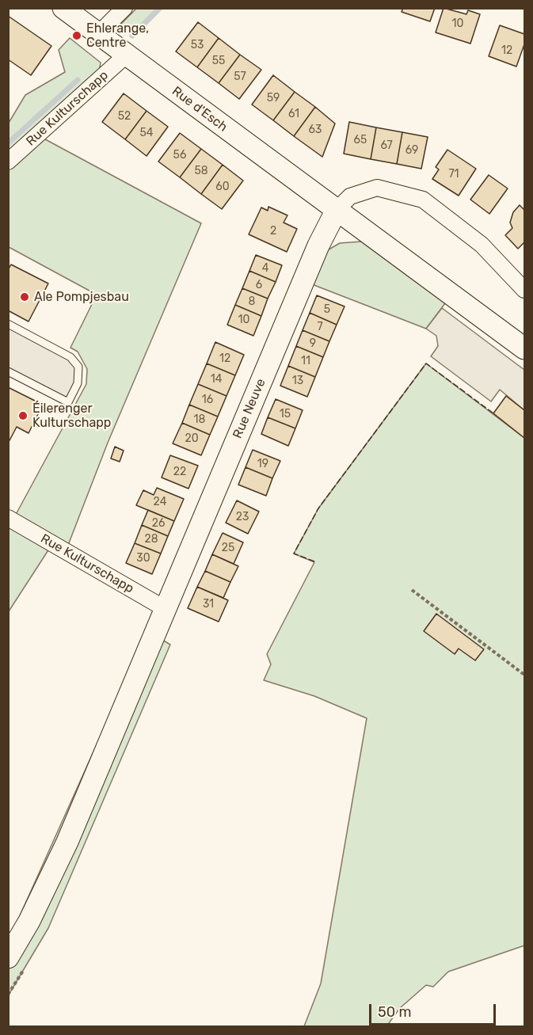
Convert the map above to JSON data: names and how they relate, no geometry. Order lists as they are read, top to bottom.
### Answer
{
  "streets": {
    "street": ["Rue Kulturschapp", "Rue d'Esch", "Rue Neuve"]
  },
  "crossings": [
    ["Rue Kulturschapp", "Rue d'Esch"],
    ["Rue Kulturschapp", "Rue Neuve"],
    ["Rue d'Esch", "Rue Neuve"]
  ],
  "places": ["Ehlerange, Centre", "Ale Pompjesbau", "Éilerenger Kulturschapp"],
  "house_numbers": [
    "10",
    "53",
    "12",
    "55",
    "57",
    "59",
    "61",
    "52",
    "63",
    "54",
    "65",
    "67",
    "69",
    "56",
    "58",
    "71",
    "60",
    "2",
    "4",
    "6",
    "8",
    "5",
    "10",
    "7",
    "9",
    "12",
    "11",
    "14",
    "13",
    "16",
    "15",
    "18",
    "20",
    "19",
    "22",
    "24",
    "23",
    "26",
    "28",
    "25",
    "30",
    "31"
  ],
  "scale_bar": "50 m"
}
